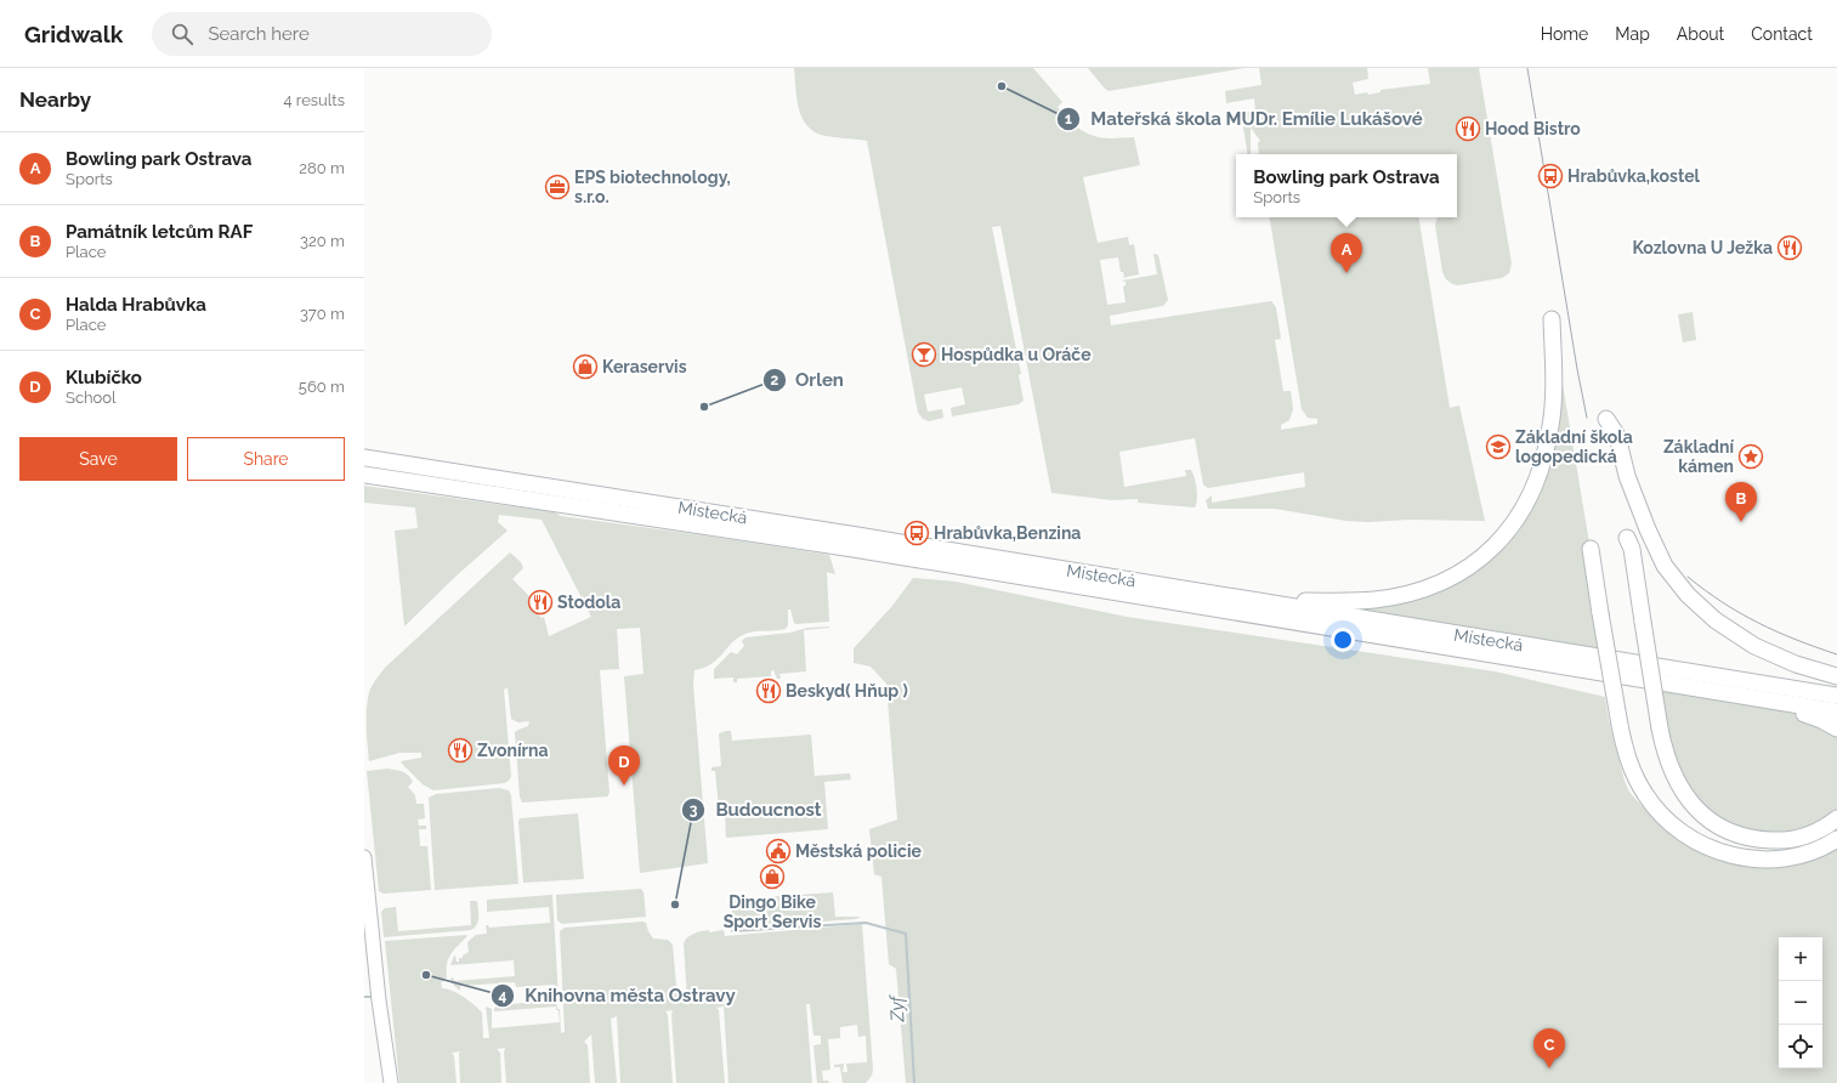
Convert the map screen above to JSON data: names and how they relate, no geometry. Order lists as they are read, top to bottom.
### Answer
{
  "streets": {
    "highway": ["Místecká"]
  },
  "water": ["Zyf"],
  "places": {
    "other": [
      "Mateřská škola MUDr. Emílie Lukášové",
      "Orlen",
      "Budoucnost",
      "Knihovna města Ostravy"
    ],
    "restaurant": [
      "Hood Bistro",
      "Kozlovna U Ježka",
      "Stodola",
      "Beskyd( Hňup )",
      "Zvonírna"
    ],
    "bus stop": ["Hrabůvka,kostel", "Hrabůvka,Benzina"],
    "office": ["EPS biotechnology, s.r.o."],
    "bar": ["Hospůdka u Oráče"],
    "shop": ["Keraservis", "Dingo Bike Sport Servis"],
    "school or university": ["Základní škola logopedická"],
    "place": ["Základní kámen"],
    "public building": ["Městská policie"]
  },
  "page": {
    "header": "Gridwalk",
    "search": "Search here",
    "nav": [
      "Home",
      "Map",
      "About",
      "Contact"
    ],
    "heading": ["Nearby", "4 results"],
    "list": [
      {
        "mark": "A",
        "name": "Bowling park Ostrava",
        "note": "Sports",
        "value": "280 m"
      },
      {
        "mark": "B",
        "name": "Památník letcům RAF",
        "note": "Place",
        "value": "320 m"
      },
      {
        "mark": "C",
        "name": "Halda Hrabůvka",
        "note": "Place",
        "value": "370 m"
      },
      {
        "mark": "D",
        "name": "Klubíčko",
        "note": "School",
        "value": "560 m"
      }
    ],
    "popup": ["Bowling park Ostrava", "Sports"],
    "pins": [
      "A",
      "B",
      "D",
      "C"
    ],
    "buttons": ["Save", "Share"],
    "map_buttons": ["+", "−"]
  }
}
